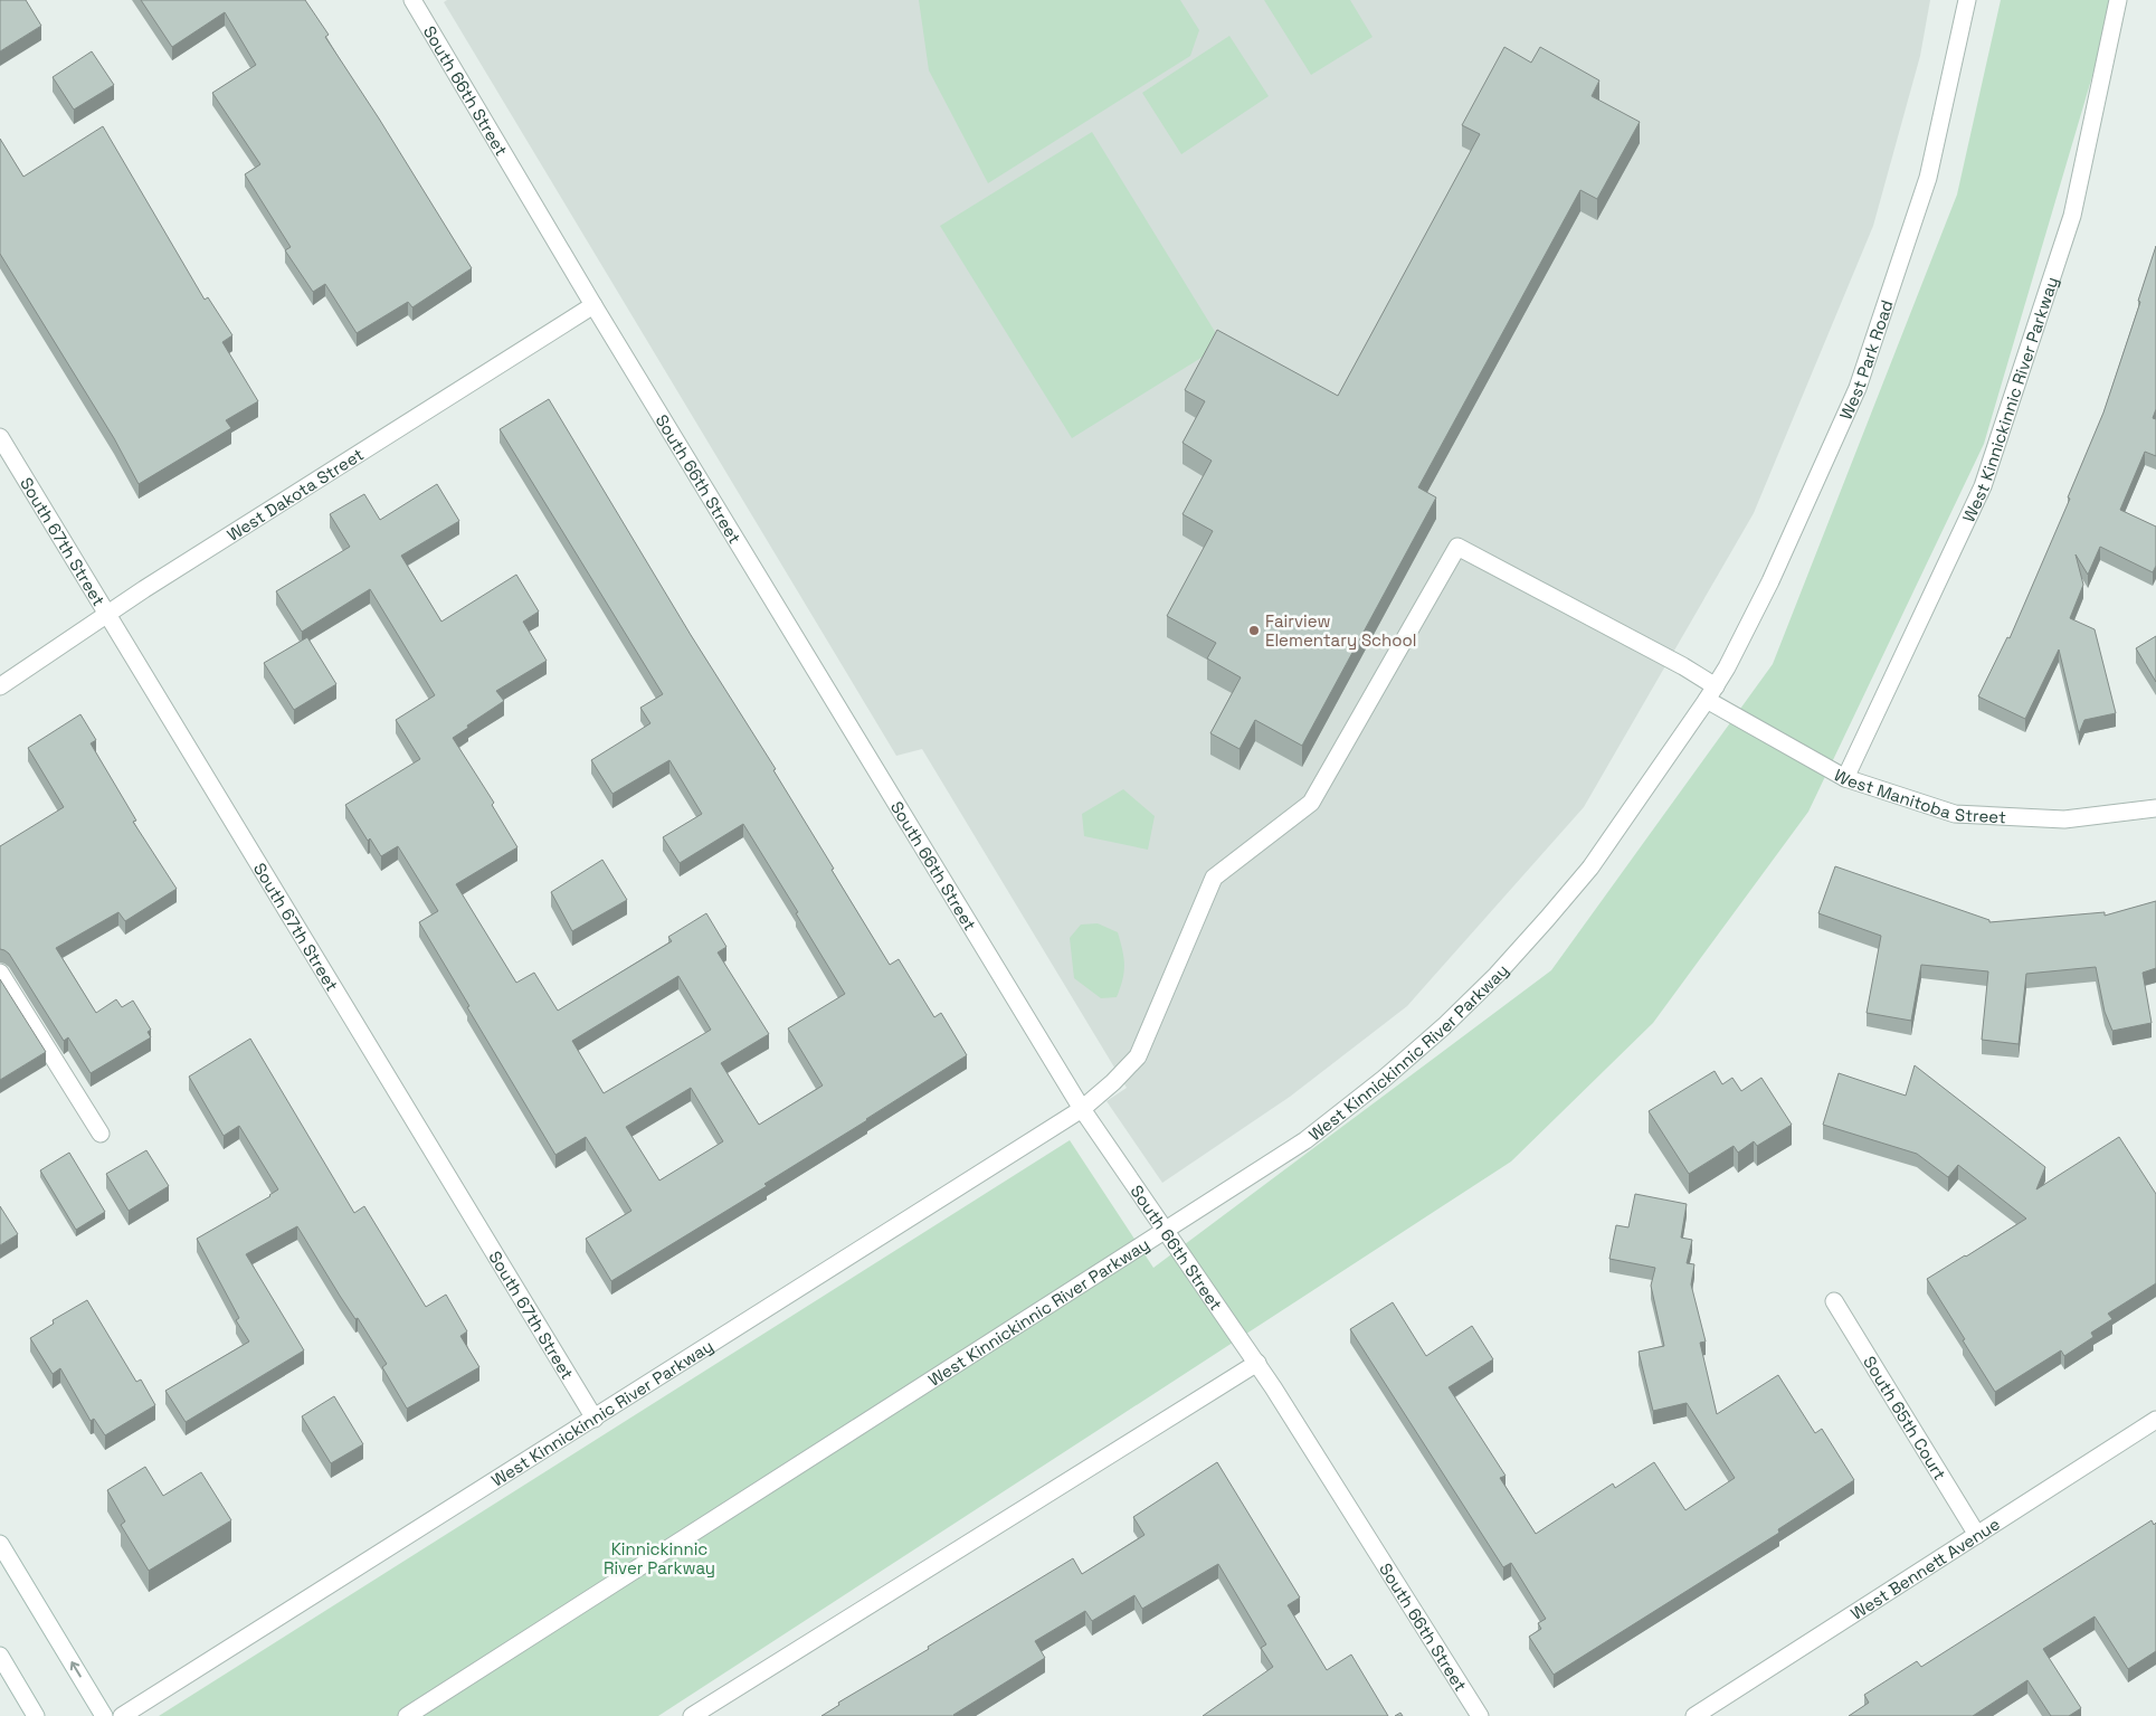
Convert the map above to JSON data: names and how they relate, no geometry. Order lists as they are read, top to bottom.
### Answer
{
  "streets": {
    "street": [
      "South 66th Street",
      "West Park Road",
      "West Kinnickinnic River Parkway",
      "West Dakota Street",
      "South 67th Street",
      "West Manitoba Street",
      "South 65th Court",
      "West Bennett Avenue"
    ]
  },
  "crossings": [
    ["South 66th Street", "West Kinnickinnic River Parkway"],
    ["South 66th Street", "West Dakota Street"],
    ["South 66th Street", "West Manitoba Street"],
    ["West Park Road", "West Kinnickinnic River Parkway"],
    ["West Park Road", "West Manitoba Street"],
    ["West Kinnickinnic River Parkway", "South 67th Street"],
    ["West Kinnickinnic River Parkway", "West Manitoba Street"],
    ["West Dakota Street", "South 67th Street"],
    ["South 65th Court", "West Bennett Avenue"]
  ],
  "parks": ["Kinnickinnic River Parkway"],
  "places": ["Fairview Elementary School"]
}
